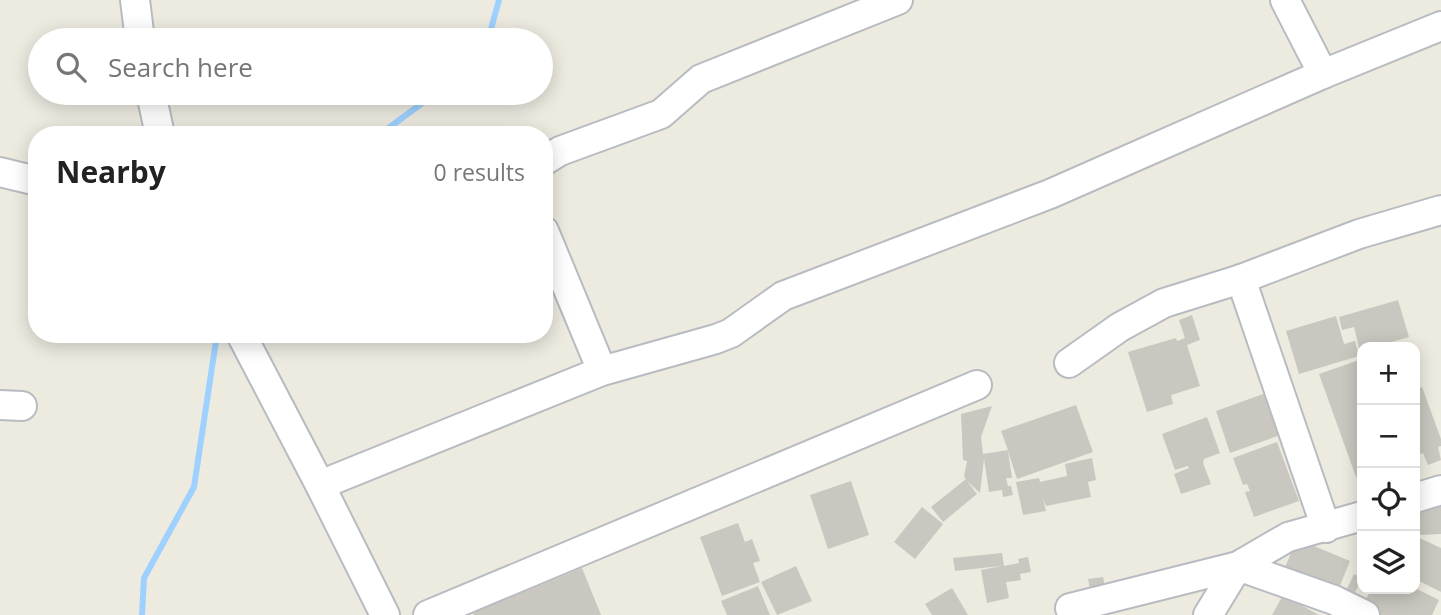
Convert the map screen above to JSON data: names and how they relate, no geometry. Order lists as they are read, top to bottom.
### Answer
{
  "page": {
    "search": "Search here",
    "heading": ["Nearby", "0 results"],
    "map_buttons": ["+", "−"]
  }
}
